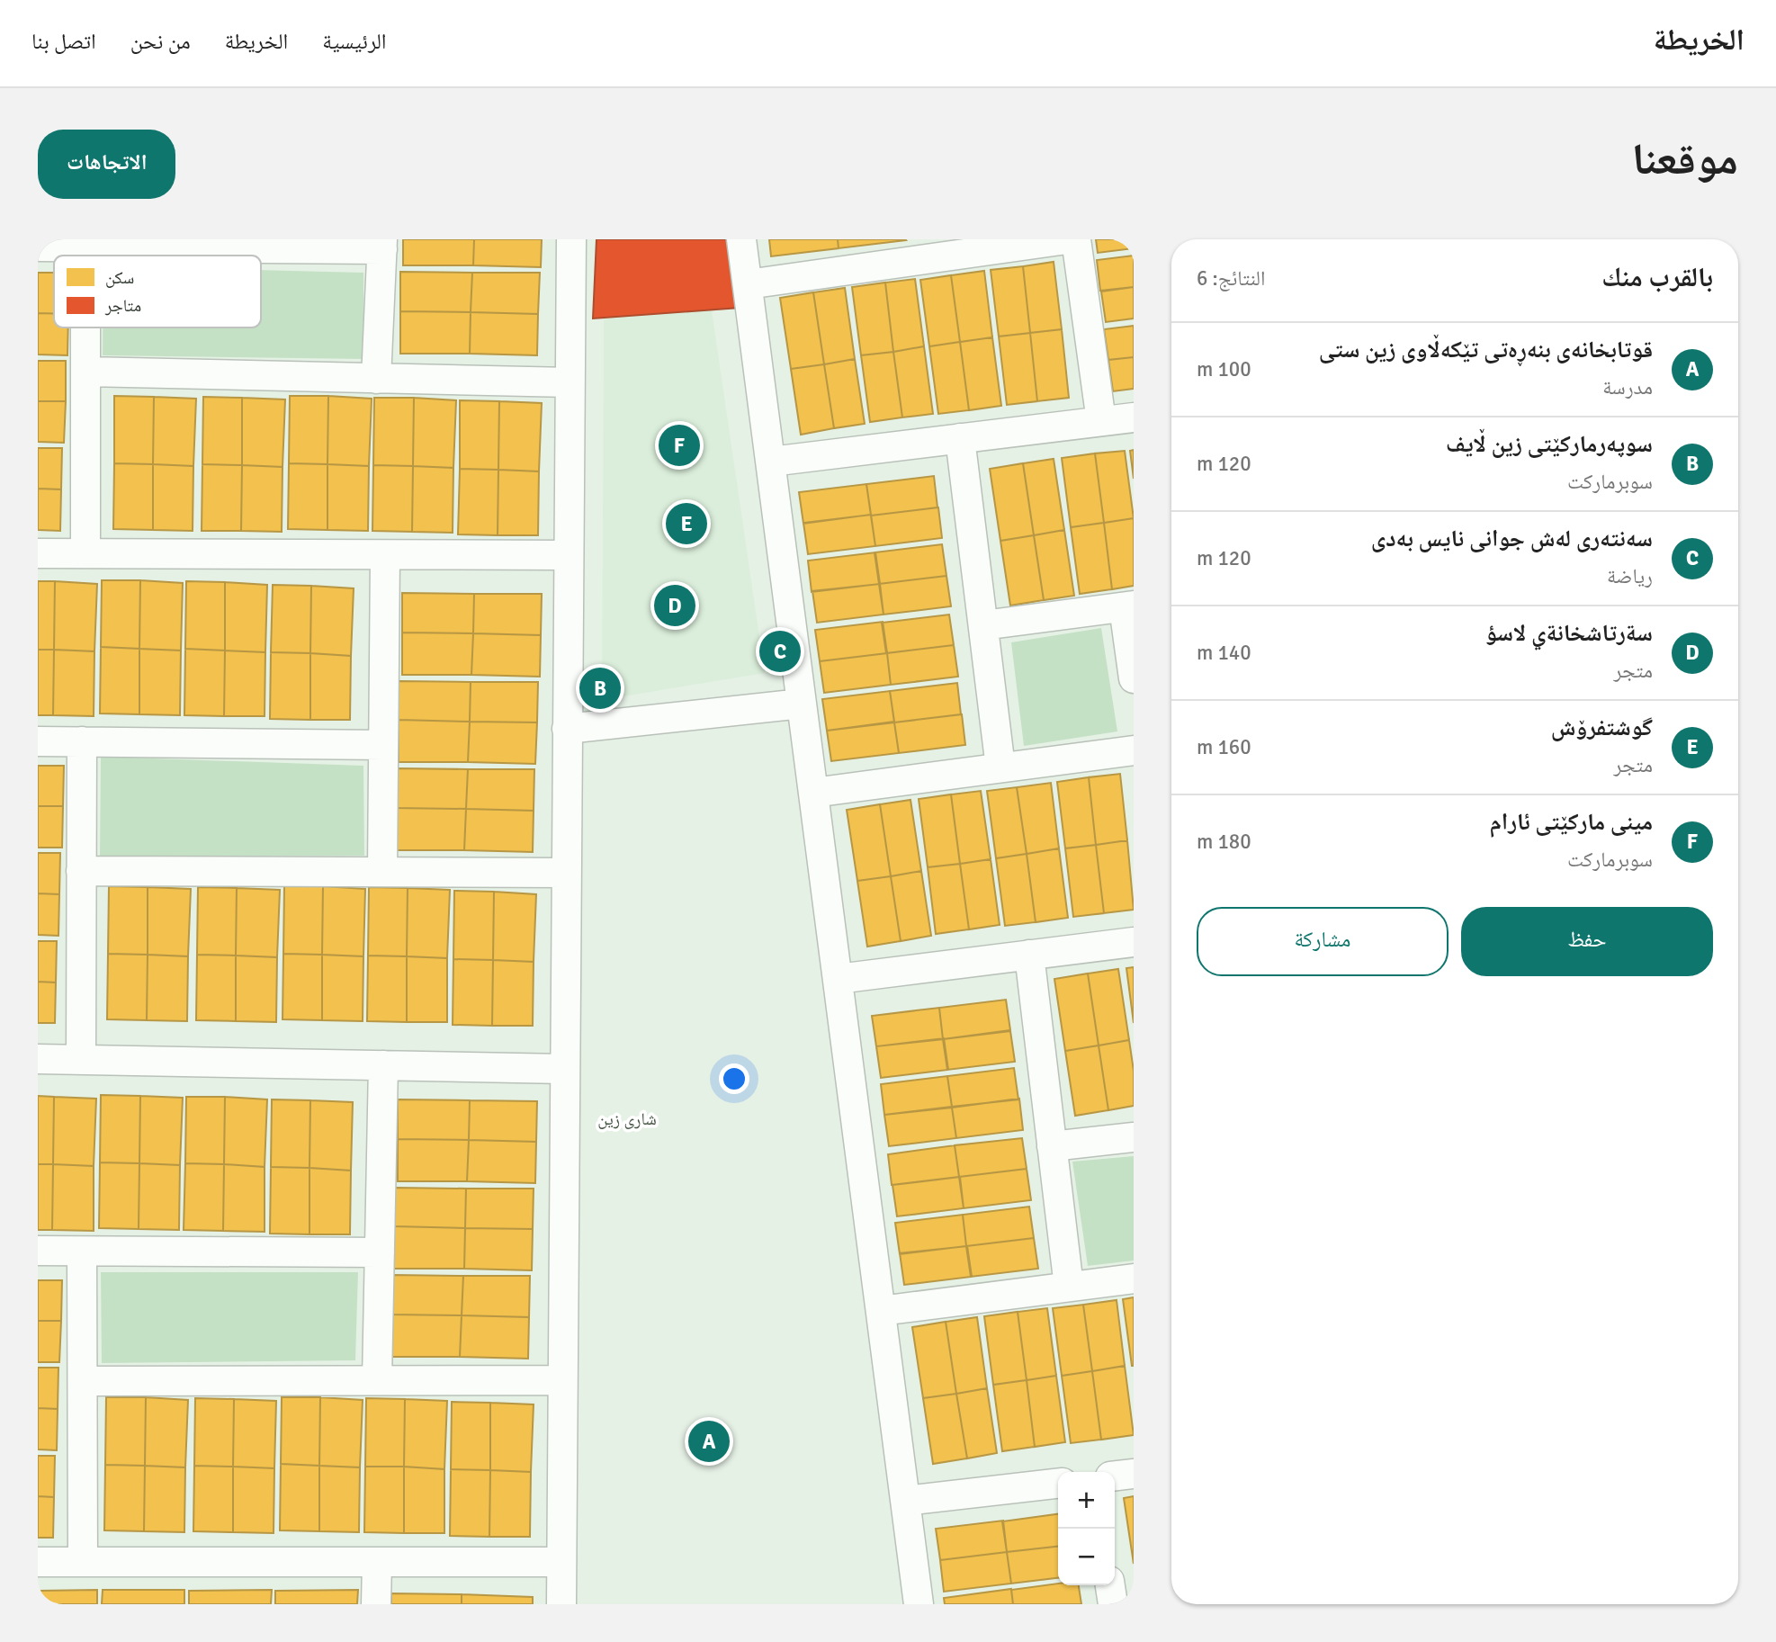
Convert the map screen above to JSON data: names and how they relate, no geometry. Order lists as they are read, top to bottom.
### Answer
{
  "districts": ["شاری زین"],
  "legend": ["سكن", "متاجر"],
  "page": {
    "header": "الخريطة",
    "nav": [
      "الرئيسية",
      "الخريطة",
      "من نحن",
      "اتصل بنا"
    ],
    "title": "موقعنا",
    "buttons": [
      "الاتجاهات",
      ["حفظ", "مشاركة"]
    ],
    "heading": ["بالقرب منك", "النتائج: 6"],
    "list": [
      {
        "mark": "A",
        "name": "قوتابخانەی بنەڕەتی تێکەڵاوی زین ستی",
        "note": "مدرسة",
        "value": "100 m"
      },
      {
        "mark": "B",
        "name": "سوپەرماركێتی زین ڵایف",
        "note": "سوبرماركت",
        "value": "120 m"
      },
      {
        "mark": "C",
        "name": "سەنتەری لەش جوانی نایس بەدی",
        "note": "رياضة",
        "value": "120 m"
      },
      {
        "mark": "D",
        "name": "سةرتاشخانةي لاسؤ",
        "note": "متجر",
        "value": "140 m"
      },
      {
        "mark": "E",
        "name": "گوشتفرۆش",
        "note": "متجر",
        "value": "160 m"
      },
      {
        "mark": "F",
        "name": "مينی ماركێتی ئارام",
        "note": "سوبرماركت",
        "value": "180 m"
      }
    ],
    "pins": [
      "F",
      "E",
      "D",
      "C",
      "B",
      "A"
    ],
    "map_buttons": ["+", "−"]
  }
}
